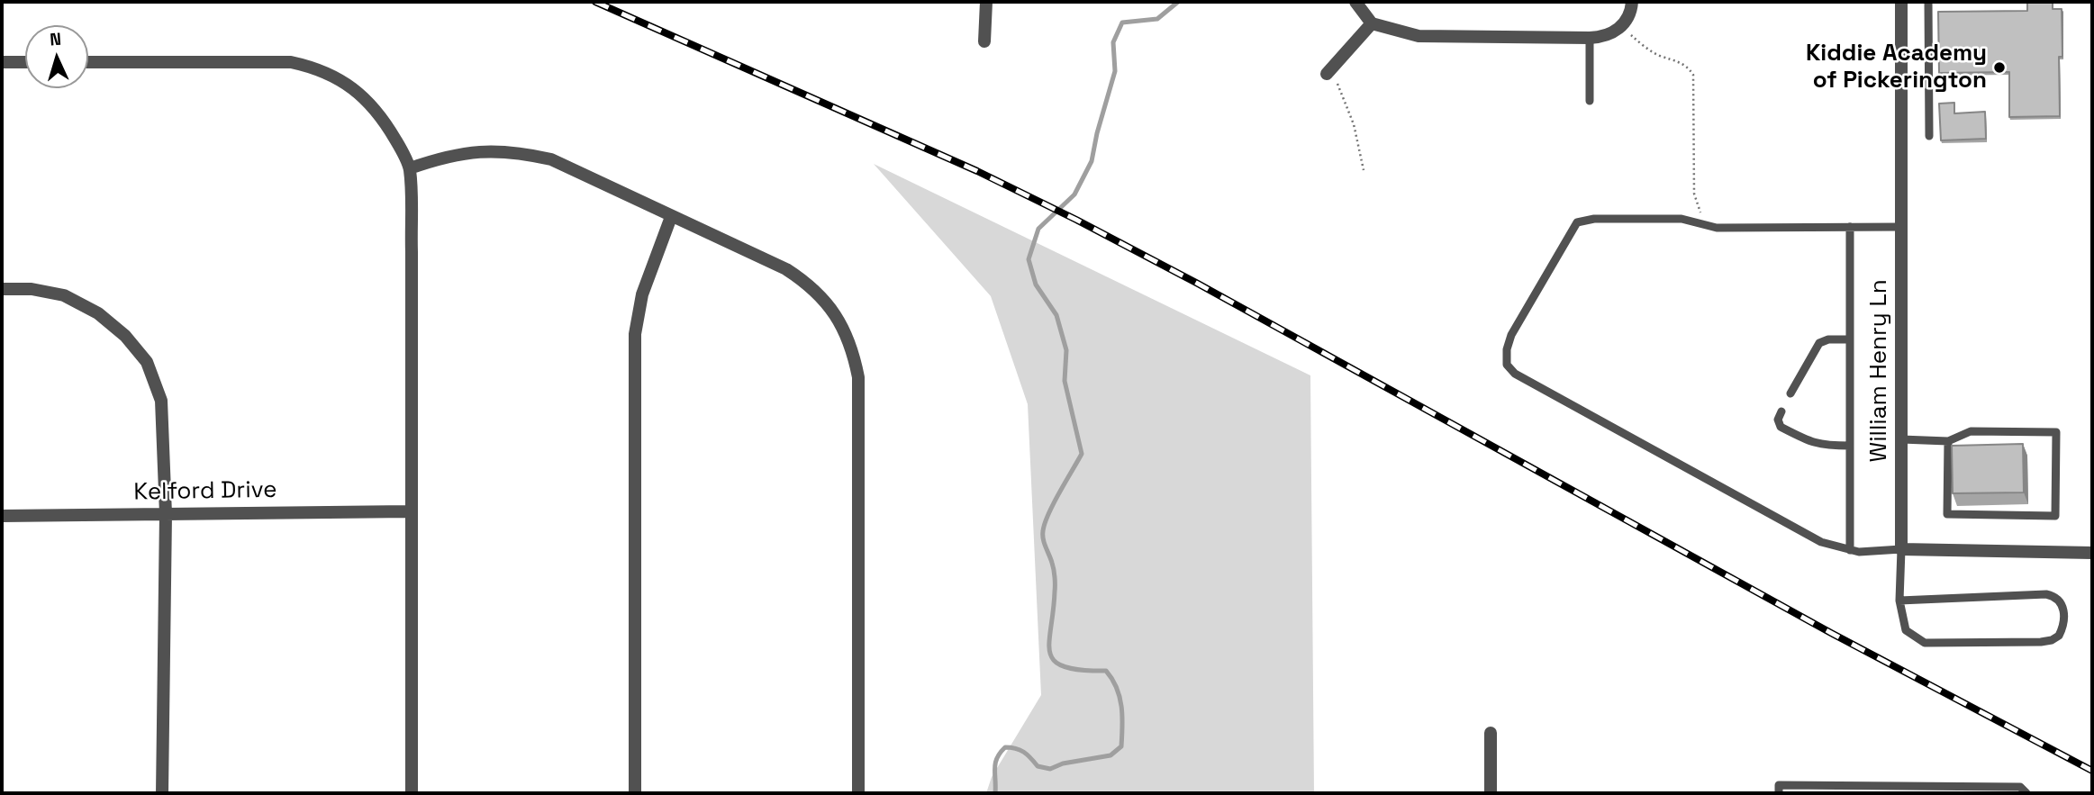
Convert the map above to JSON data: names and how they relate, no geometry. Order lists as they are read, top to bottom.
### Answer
{
  "streets": {
    "street": ["William Henry Ln", "Kelford Drive"]
  },
  "places": ["Kiddie Academy of Pickerington"],
  "north": "top"
}
